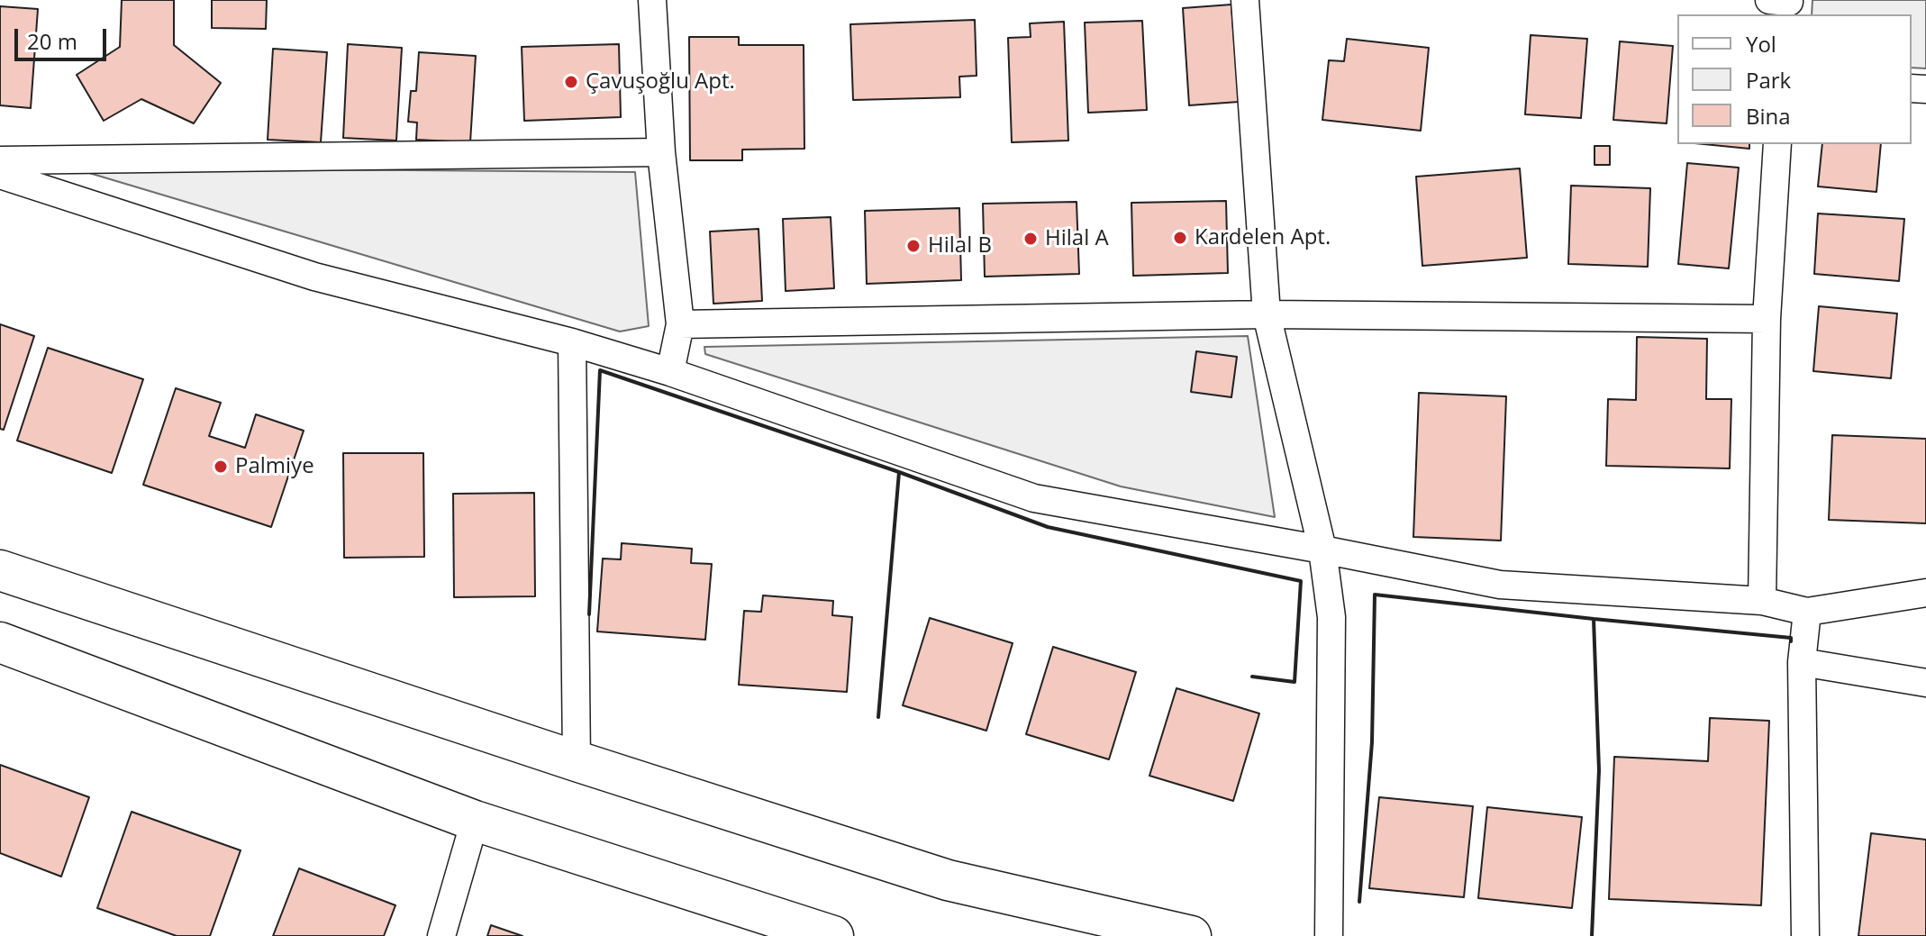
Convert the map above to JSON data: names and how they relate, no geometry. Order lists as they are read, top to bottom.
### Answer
{
  "places": [
    "Çavuşoğlu Apt.",
    "Kardelen Apt.",
    "Hilal A",
    "Hilal B",
    "Palmiye"
  ],
  "legend": ["Yol", "Park", "Bina"],
  "scale_bar": "20 m"
}
